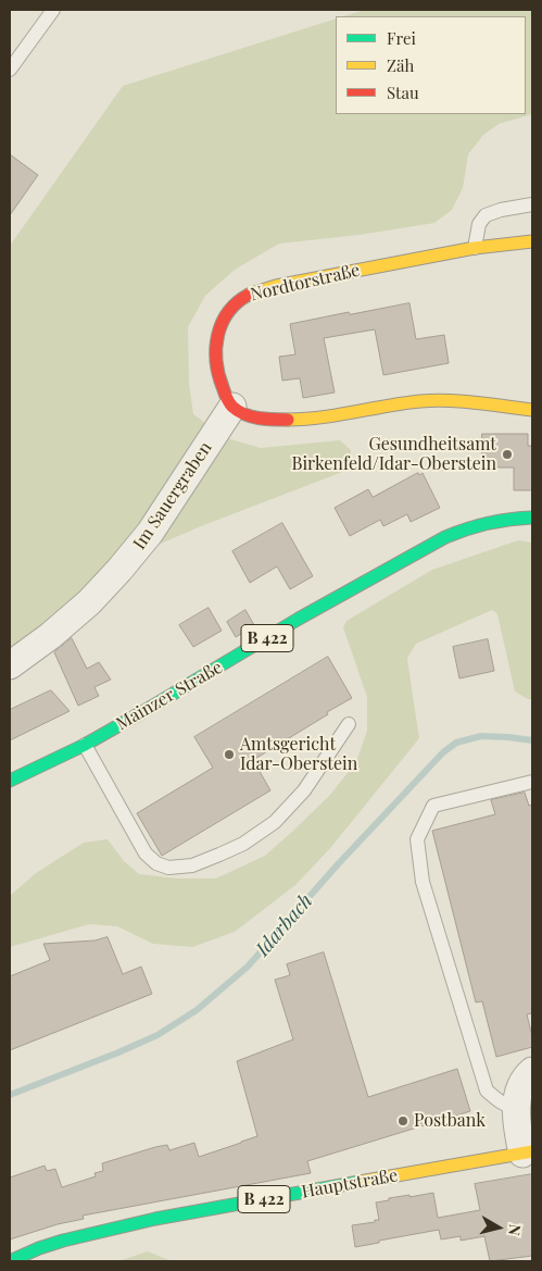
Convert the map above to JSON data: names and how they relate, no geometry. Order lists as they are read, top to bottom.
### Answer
{
  "streets": {
    "main road": [
      "Nordtorstraße",
      "B 422",
      "Mainzer Straße",
      "Hauptstraße"
    ],
    "street": ["Im Sauergraben"]
  },
  "crossings": [
    ["Nordtorstraße", "Im Sauergraben"]
  ],
  "water": ["Idarbach"],
  "places": ["Gesundheitsamt Birkenfeld/Idar-Oberstein", "Amtsgericht Idar-Oberstein", "Postbank"],
  "legend": ["Frei", "Zäh", "Stau"],
  "north": "right"
}
